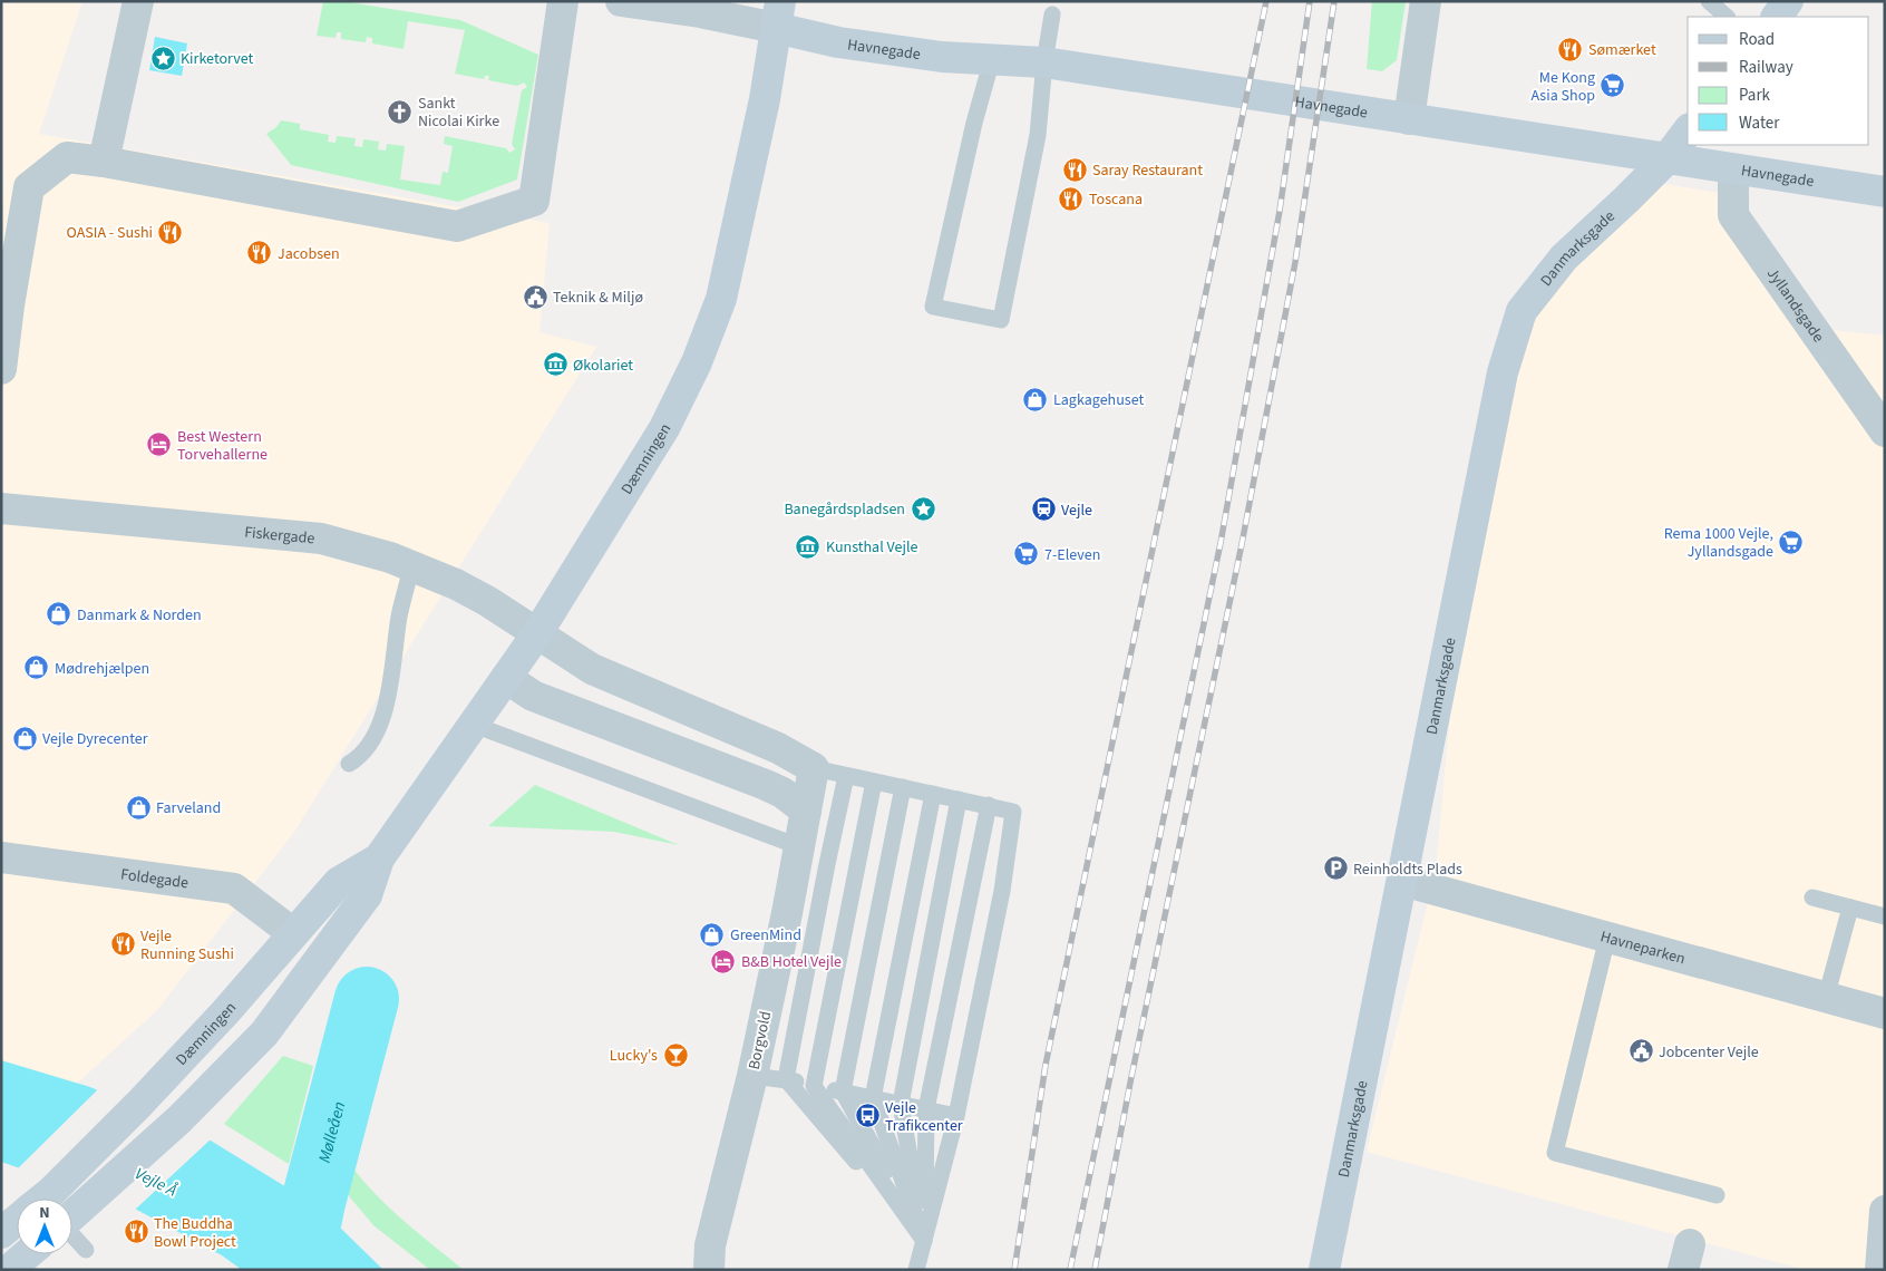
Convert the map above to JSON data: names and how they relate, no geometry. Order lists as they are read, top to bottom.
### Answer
{
  "streets": {
    "street": [
      "Havnegade",
      "Danmarksgade",
      "Jyllandsgade",
      "Dæmningen",
      "Fiskergade",
      "Foldegade",
      "Havneparken",
      "Borgvold"
    ]
  },
  "crossings": [
    ["Havnegade", "Danmarksgade"],
    ["Havnegade", "Jyllandsgade"],
    ["Havnegade", "Dæmningen"],
    ["Danmarksgade", "Havneparken"],
    ["Dæmningen", "Fiskergade"],
    ["Dæmningen", "Foldegade"]
  ],
  "water": ["Mølleåen", "Vejle Å"],
  "places": {
    "restaurant": [
      "Sømærket",
      "Saray Restaurant",
      "Toscana",
      "OASIA - Sushi",
      "Jacobsen",
      "Vejle Running Sushi",
      "The Buddha Bowl Project"
    ],
    "place": ["Kirketorvet", "Banegårdspladsen"],
    "supermarket": ["Me Kong Asia Shop", "Rema 1000 Vejle, Jyllandsgade", "7-Eleven"],
    "church": ["Sankt Nicolai Kirke"],
    "public building": ["Teknik & Miljø", "Jobcenter Vejle"],
    "museum": ["Økolariet", "Kunsthal Vejle"],
    "shop": [
      "Lagkagehuset",
      "Danmark & Norden",
      "Mødrehjælpen",
      "Vejle Dyrecenter",
      "Farveland",
      "GreenMind"
    ],
    "hotel": ["Best Western Torvehallerne", "B&B Hotel Vejle"],
    "station": ["Vejle"],
    "parking": ["Reinholdts Plads"],
    "bar": ["Lucky's"],
    "bus stop": ["Vejle Trafikcenter"]
  },
  "legend": [
    "Road",
    "Railway",
    "Park",
    "Water"
  ],
  "north": "top"
}
